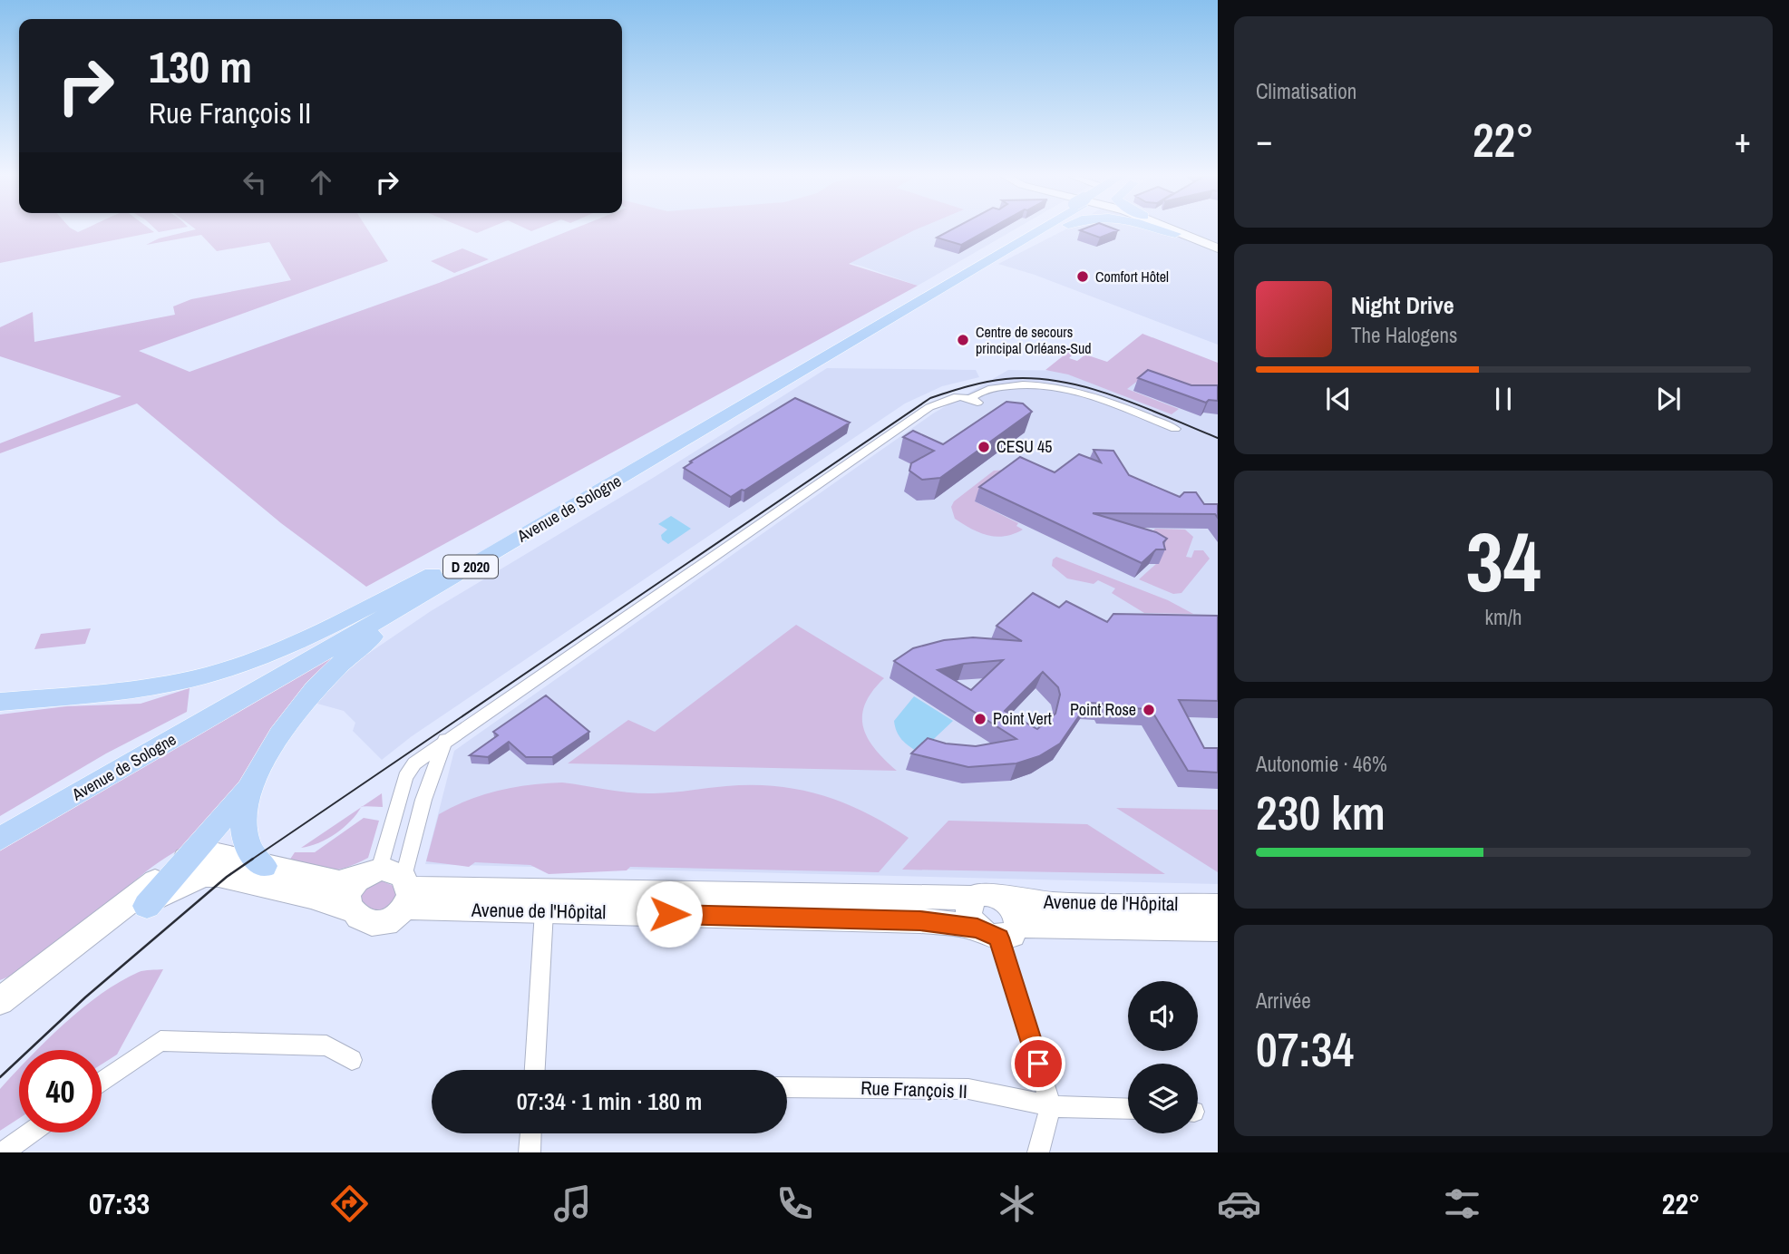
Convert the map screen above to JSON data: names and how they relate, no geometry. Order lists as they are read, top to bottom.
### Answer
{
  "streets": {
    "main road": ["Avenue de Sologne", "D 2020"],
    "street": ["Avenue de l'Hôpital", "Rue François II"]
  },
  "crossings": [
    ["Avenue de Sologne", "D 2020"]
  ],
  "places": [
    "Comfort Hôtel",
    "Centre de secours principal Orléans-Sud",
    "CESU 45",
    "Point Rose",
    "Point Vert"
  ],
  "page": {
    "tile": [
      "Climatisation",
      ["34", "km/h"],
      ["Autonomie · 46%", "230 km"],
      ["Arrivée", "07:34"]
    ],
    "turn": ["130 m", "Rue François II"],
    "heat": ["−", "22°", "+"],
    "song": ["Night Drive", "The Halogens"],
    "limit": "40",
    "trip": "07:34 · 1 min · 180 m",
    "tabs": ["07:33", "22°"]
  }
}
